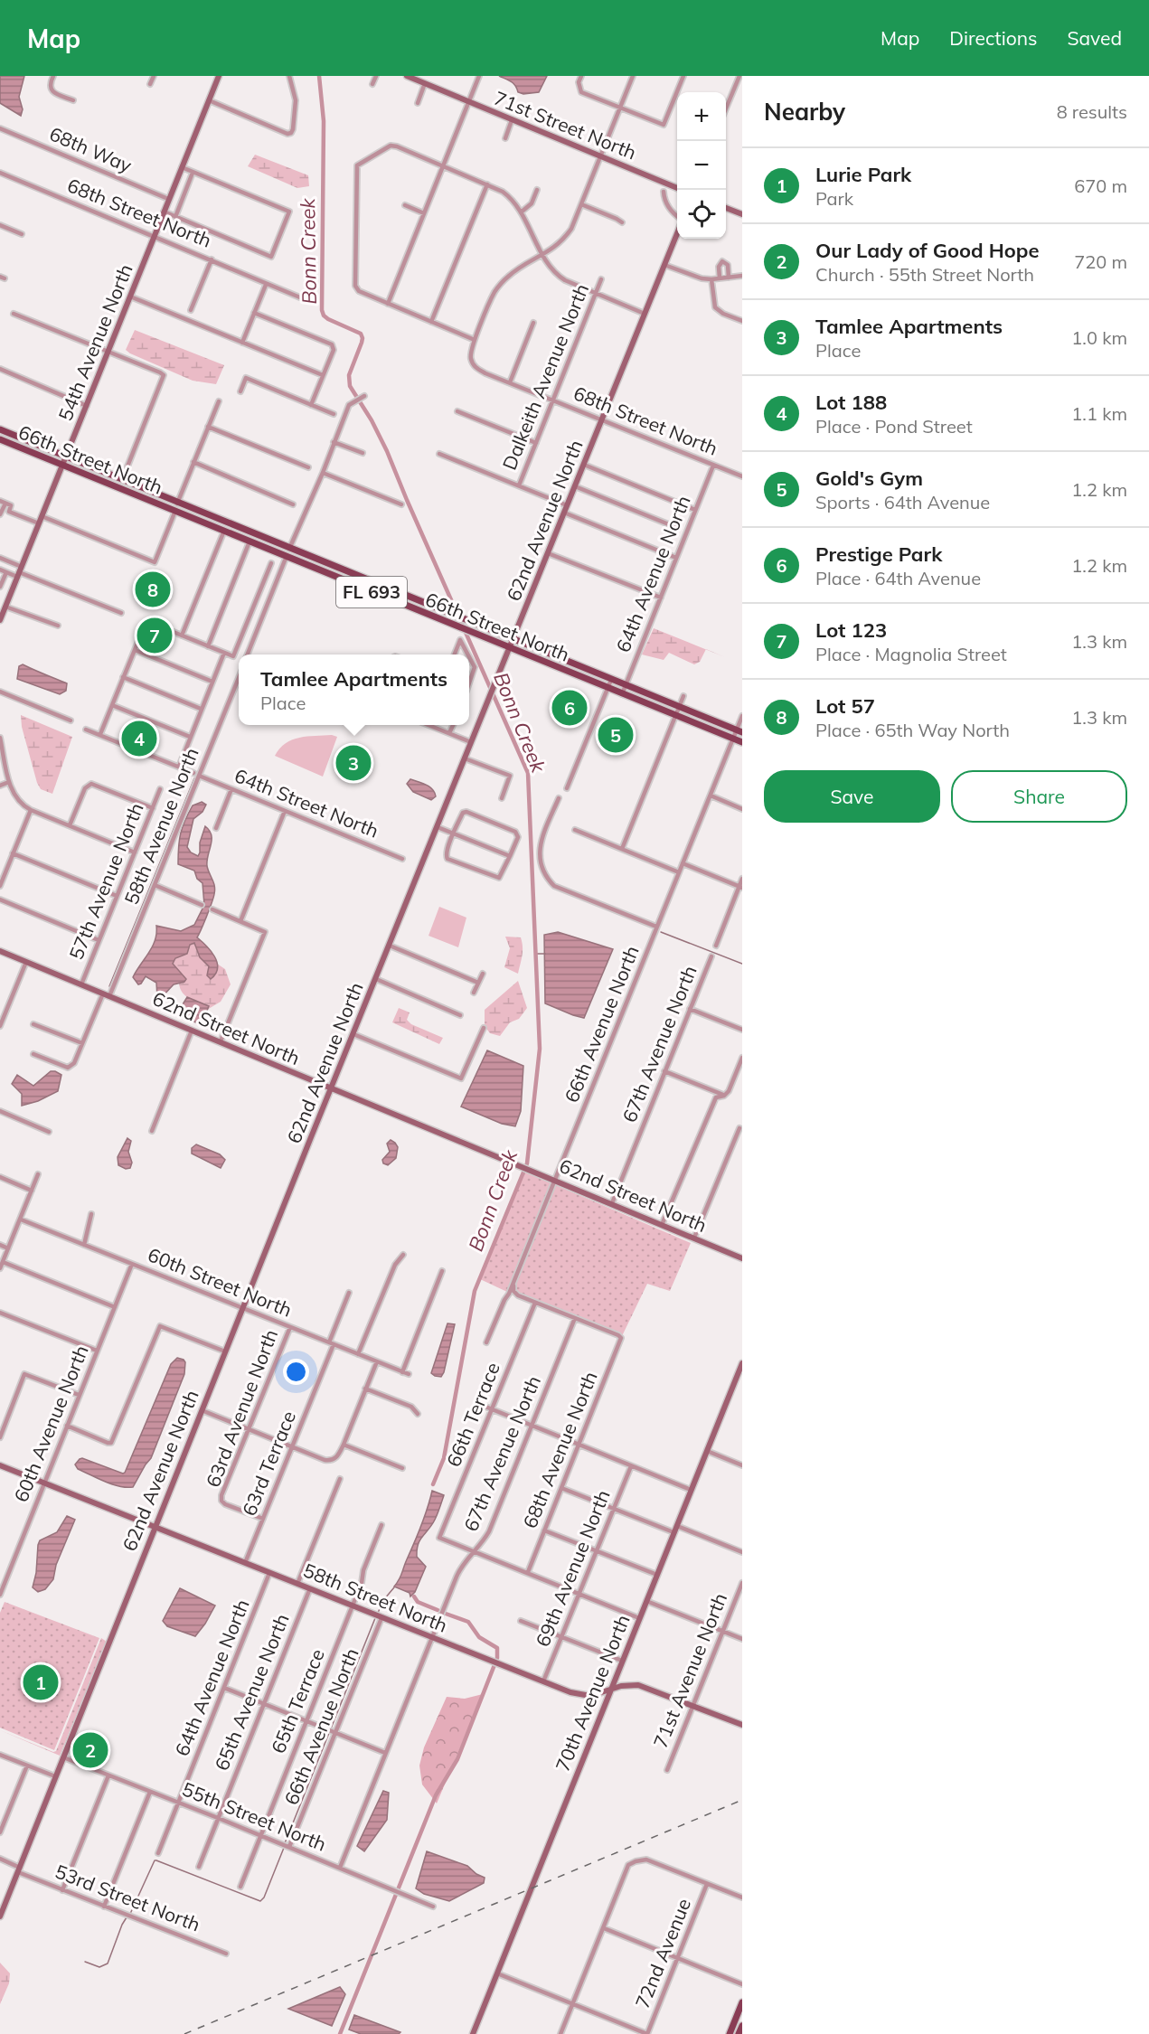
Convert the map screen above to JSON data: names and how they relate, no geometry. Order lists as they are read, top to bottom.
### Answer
{
  "streets": {
    "main road": ["66th Street North", "FL 693"],
    "street": [
      "71st Street North",
      "68th Way",
      "68th Street North",
      "54th Avenue North",
      "Dalkeith Avenue North",
      "62nd Avenue North",
      "64th Avenue North",
      "64th Street North",
      "58th Avenue North",
      "57th Avenue North",
      "66th Avenue North",
      "62nd Street North",
      "67th Avenue North",
      "60th Street North",
      "63rd Avenue North",
      "66th Terrace",
      "60th Avenue North",
      "68th Avenue North",
      "63rd Terrace",
      "69th Avenue North",
      "58th Street North",
      "71st Avenue North",
      "65th Avenue North",
      "70th Avenue North",
      "65th Terrace",
      "55th Street North",
      "53rd Street North",
      "72nd Avenue"
    ]
  },
  "crossings": [
    ["68th Way", "54th Avenue North"],
    ["68th Street North", "54th Avenue North"],
    ["68th Street North", "Dalkeith Avenue North"],
    ["68th Street North", "62nd Avenue North"],
    ["68th Street North", "64th Avenue North"],
    ["54th Avenue North", "66th Street North"],
    ["66th Street North", "62nd Avenue North"],
    ["66th Street North", "64th Avenue North"],
    ["66th Street North", "66th Avenue North"],
    ["62nd Avenue North", "62nd Street North"],
    ["62nd Avenue North", "60th Street North"],
    ["62nd Avenue North", "58th Street North"],
    ["62nd Avenue North", "55th Street North"],
    ["62nd Avenue North", "53rd Street North"],
    ["64th Avenue North", "58th Street North"],
    ["64th Avenue North", "55th Street North"],
    ["64th Street North", "58th Avenue North"],
    ["58th Avenue North", "62nd Street North"],
    ["57th Avenue North", "62nd Street North"],
    ["66th Avenue North", "62nd Street North"],
    ["66th Avenue North", "58th Street North"],
    ["66th Avenue North", "55th Street North"],
    ["62nd Street North", "67th Avenue North"],
    ["67th Avenue North", "66th Terrace"],
    ["67th Avenue North", "68th Avenue North"],
    ["67th Avenue North", "58th Street North"],
    ["67th Avenue North", "55th Street North"],
    ["60th Street North", "63rd Avenue North"],
    ["60th Street North", "60th Avenue North"],
    ["60th Street North", "63rd Terrace"],
    ["63rd Avenue North", "63rd Terrace"],
    ["60th Avenue North", "58th Street North"],
    ["63rd Terrace", "58th Street North"],
    ["69th Avenue North", "58th Street North"],
    ["58th Street North", "71st Avenue North"],
    ["58th Street North", "65th Avenue North"],
    ["58th Street North", "70th Avenue North"],
    ["58th Street North", "65th Terrace"],
    ["65th Avenue North", "55th Street North"],
    ["65th Terrace", "55th Street North"]
  ],
  "water": ["Bonn Creek"],
  "page": {
    "header": "Map",
    "nav": ["Map", "Directions", "Saved"],
    "heading": ["Nearby", "8 results"],
    "map_buttons": ["+", "−"],
    "list": [
      {
        "mark": "1",
        "name": "Lurie Park",
        "note": "Park",
        "value": "670 m"
      },
      {
        "mark": "2",
        "name": "Our Lady of Good Hope",
        "note": "Church · 55th Street North",
        "value": "720 m"
      },
      {
        "mark": "3",
        "name": "Tamlee Apartments",
        "note": "Place",
        "value": "1.0 km"
      },
      {
        "mark": "4",
        "name": "Lot 188",
        "note": "Place · Pond Street",
        "value": "1.1 km"
      },
      {
        "mark": "5",
        "name": "Gold's Gym",
        "note": "Sports · 64th Avenue",
        "value": "1.2 km"
      },
      {
        "mark": "6",
        "name": "Prestige Park",
        "note": "Place · 64th Avenue",
        "value": "1.2 km"
      },
      {
        "mark": "7",
        "name": "Lot 123",
        "note": "Place · Magnolia Street",
        "value": "1.3 km"
      },
      {
        "mark": "8",
        "name": "Lot 57",
        "note": "Place · 65th Way North",
        "value": "1.3 km"
      }
    ],
    "pins": [
      "8",
      "7",
      "6",
      "5",
      "4",
      "3",
      "1",
      "2"
    ],
    "popup": ["Tamlee Apartments", "Place"],
    "buttons": ["Save", "Share"]
  }
}
